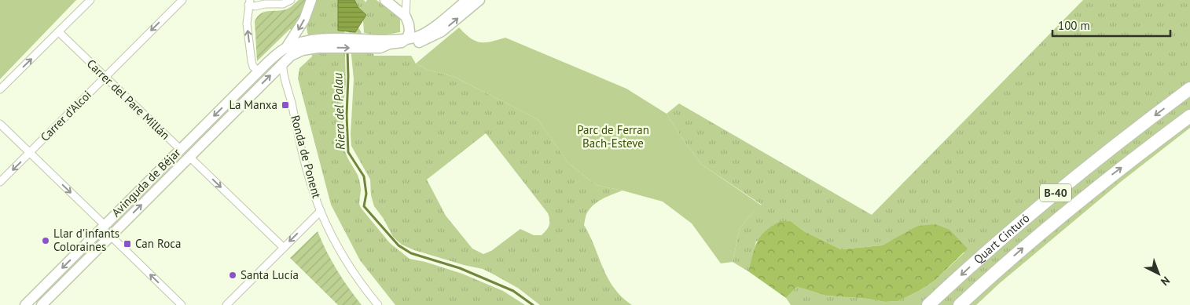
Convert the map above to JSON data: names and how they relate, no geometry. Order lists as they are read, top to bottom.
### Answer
{
  "streets": {
    "highway": ["B-40", "Quart Cinturó"],
    "main road": ["Carrer del Pare Millán", "Ronda de Ponent", "Avinguda de Béjar"],
    "street": ["Carrer d'Alcoi"]
  },
  "crossings": [
    ["Carrer del Pare Millán", "Carrer d'Alcoi"],
    ["Carrer del Pare Millán", "Avinguda de Béjar"],
    ["Ronda de Ponent", "Avinguda de Béjar"]
  ],
  "one_way": ["Carrer del Pare Millán", "Carrer d'Alcoi"],
  "water": ["Riera del Palau"],
  "parks": ["Parc de Ferran Bach-Esteve"],
  "places": {
    "transit": ["La Manxa", "Can Roca"],
    "other": ["Llar d'infants Coloraines", "Santa Lucía"]
  },
  "scale_bar": "100 m",
  "north": "bottom right"
}
